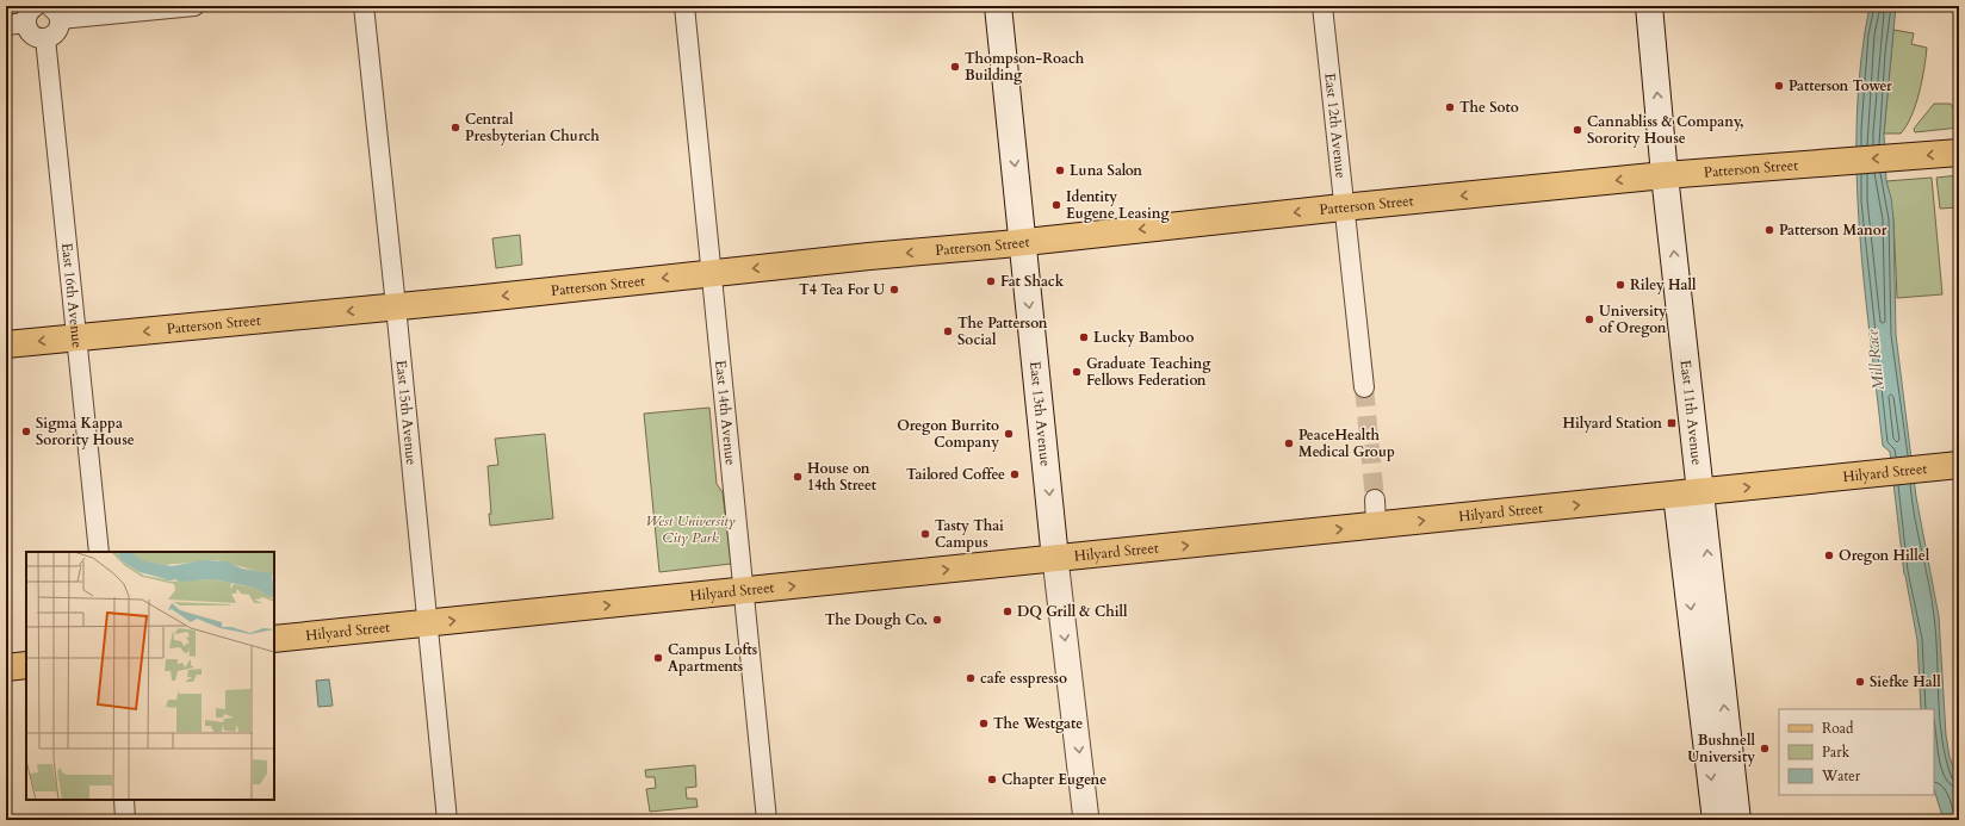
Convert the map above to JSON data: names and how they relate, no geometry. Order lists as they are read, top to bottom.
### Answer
{
  "streets": {
    "main road": [
      "Patterson Street",
      "East 13th Avenue",
      "East 11th Avenue",
      "Hilyard Street"
    ],
    "street": [
      "East 12th Avenue",
      "East 16th Avenue",
      "East 15th Avenue",
      "East 14th Avenue"
    ]
  },
  "crossings": [
    ["East 12th Avenue", "Patterson Street"],
    ["Patterson Street", "East 16th Avenue"],
    ["Patterson Street", "East 15th Avenue"],
    ["Patterson Street", "East 14th Avenue"],
    ["Patterson Street", "East 13th Avenue"],
    ["Patterson Street", "East 11th Avenue"],
    ["East 15th Avenue", "Hilyard Street"],
    ["East 14th Avenue", "Hilyard Street"],
    ["East 13th Avenue", "Hilyard Street"],
    ["East 11th Avenue", "Hilyard Street"]
  ],
  "one_way": ["Patterson Street", "East 13th Avenue", "Hilyard Street"],
  "water": ["Mill Race"],
  "parks": ["West University City Park"],
  "places": {
    "other": [
      "Thompson-Roach Building",
      "Patterson Tower",
      "The Soto",
      "Central Presbyterian Church",
      "Cannabliss & Company, Sorority House",
      "Luna Salon",
      "Identity Eugene Leasing",
      "Patterson Manor",
      "Fat Shack",
      "Riley Hall",
      "T4 Tea For U",
      "University of Oregon",
      "The Patterson Social",
      "Lucky Bamboo",
      "Graduate Teaching Fellows Federation",
      "Sigma Kappa Sorority House",
      "Oregon Burrito Company",
      "PeaceHealth Medical Group",
      "Tailored Coffee",
      "House on 14th Street",
      "Tasty Thai Campus",
      "Oregon Hillel",
      "DQ Grill & Chill",
      "The Dough Co.",
      "Campus Lofts Apartments",
      "cafe esspresso",
      "Siefke Hall",
      "The Westgate",
      "Bushnell University",
      "Chapter Eugene"
    ],
    "transit": ["Hilyard Station"]
  },
  "legend": ["Road", "Park", "Water"]
}
